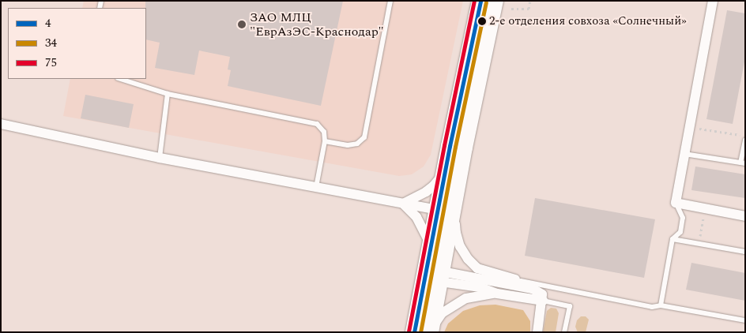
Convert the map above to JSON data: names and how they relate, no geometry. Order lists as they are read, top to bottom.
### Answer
{
  "places": ["2-е отделения совхоза «Солнечный»", "ЗАО МЛЦ \"ЕврАзЭС-Краснодар\""],
  "lines": ["transit line 4", "transit line 75", "transit line 34"],
  "legend": ["4", "34", "75"]
}
